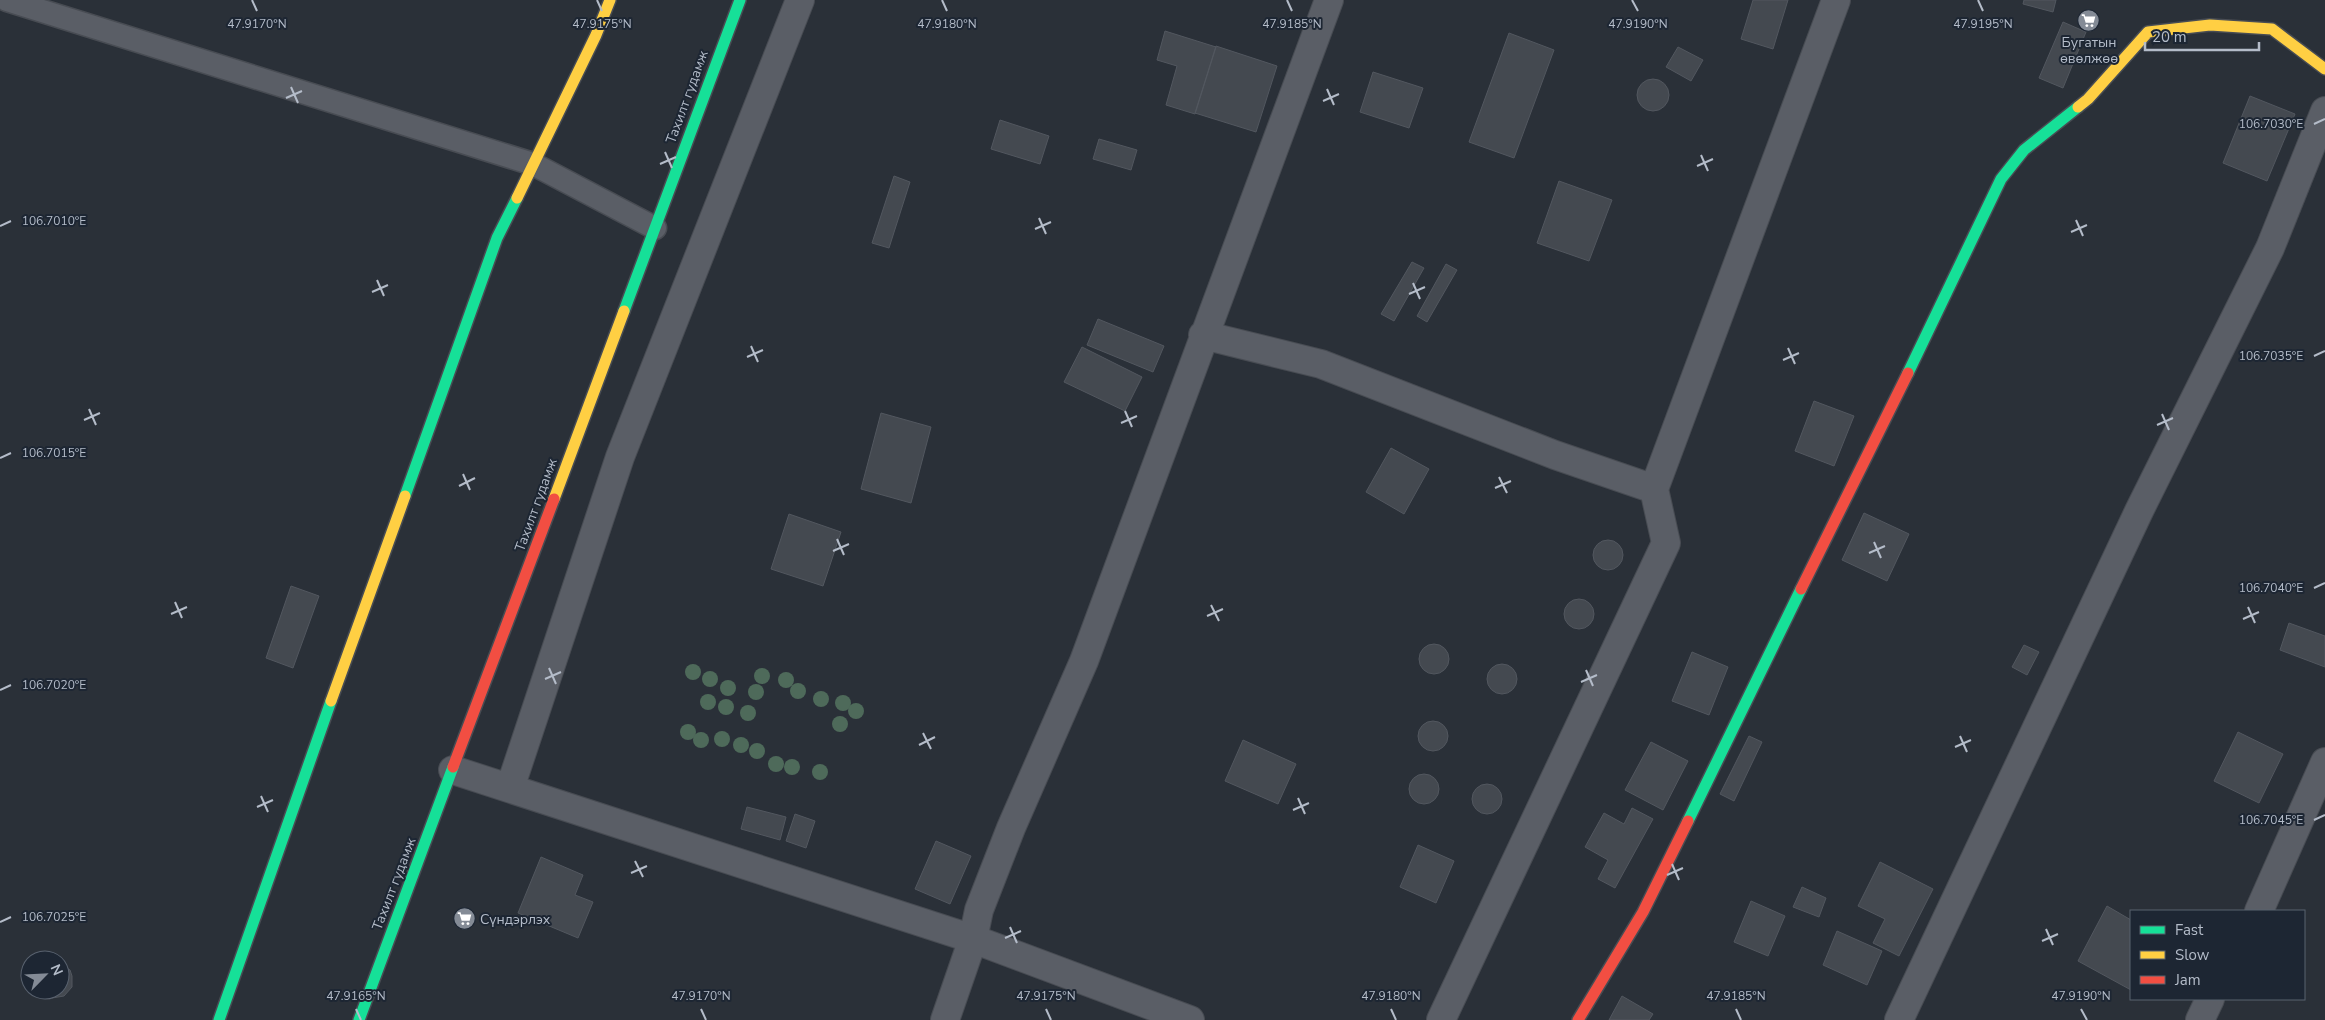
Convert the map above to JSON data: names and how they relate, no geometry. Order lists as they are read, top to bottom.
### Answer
{
  "streets": {
    "street": ["Тахилт гудамж"]
  },
  "places": {
    "supermarket": ["Бугатын өвөлжөө", "Сүндэрлэх"]
  },
  "legend": ["Fast", "Slow", "Jam"],
  "scale_bar": "20 m",
  "north": "top right",
  "coordinates": [
    "47.9170°N",
    "47.9175°N",
    "47.9180°N",
    "47.9185°N",
    "47.9190°N",
    "47.9195°N",
    "106.7030°E",
    "106.7010°E",
    "106.7035°E",
    "106.7015°E",
    "106.7040°E",
    "106.7020°E",
    "106.7045°E",
    "106.7025°E",
    "47.9165°N"
  ]
}
